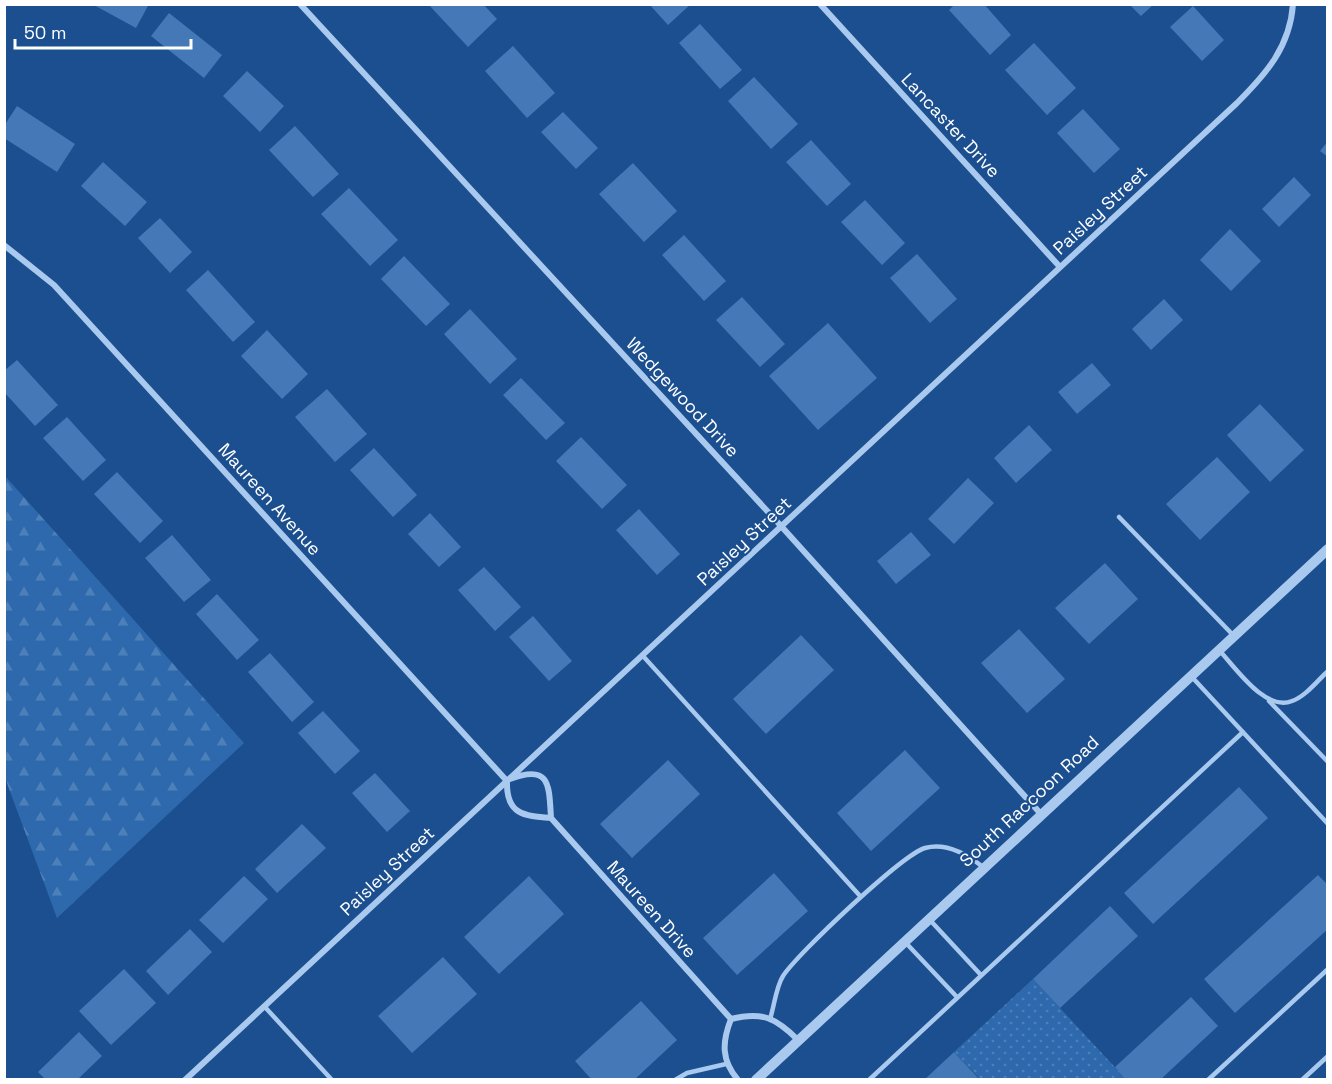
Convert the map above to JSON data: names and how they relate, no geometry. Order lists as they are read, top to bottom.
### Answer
{
  "streets": {
    "street": [
      "Lancaster Drive",
      "Paisley Street",
      "Wedgewood Drive",
      "Maureen Avenue",
      "South Raccoon Road",
      "Maureen Drive"
    ]
  },
  "crossings": [
    ["Lancaster Drive", "Paisley Street"],
    ["Paisley Street", "Wedgewood Drive"],
    ["Paisley Street", "Maureen Avenue"],
    ["Paisley Street", "Maureen Drive"],
    ["Wedgewood Drive", "South Raccoon Road"],
    ["Maureen Avenue", "Maureen Drive"]
  ],
  "scale_bar": "50 m"
}
